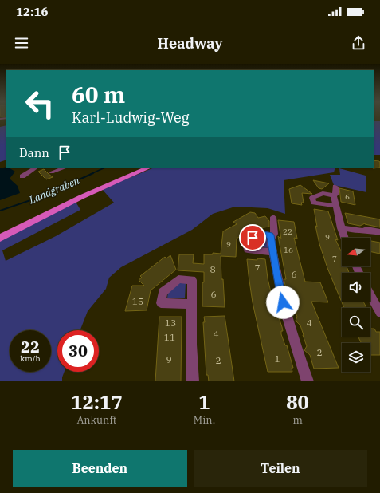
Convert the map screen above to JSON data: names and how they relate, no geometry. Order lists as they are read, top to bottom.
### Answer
{
  "water": ["Landgraben"],
  "house_numbers": [
    "6",
    "22",
    "9",
    "9",
    "16",
    "7",
    "7",
    "8",
    "6",
    "6",
    "15",
    "13",
    "4",
    "4",
    "11",
    "2",
    "1",
    "9",
    "2"
  ],
  "north": "left",
  "page": {
    "status": "12:16",
    "header": "Headway",
    "turn": ["60 m", "Karl-Ludwig-Weg"],
    "then": "Dann",
    "speed": "22 km/h",
    "limit": "30",
    "eta": [
      "12:17",
      "Ankunft",
      "1",
      "Min.",
      "80",
      "m"
    ],
    "buttons": ["Beenden", "Teilen"]
  }
}
